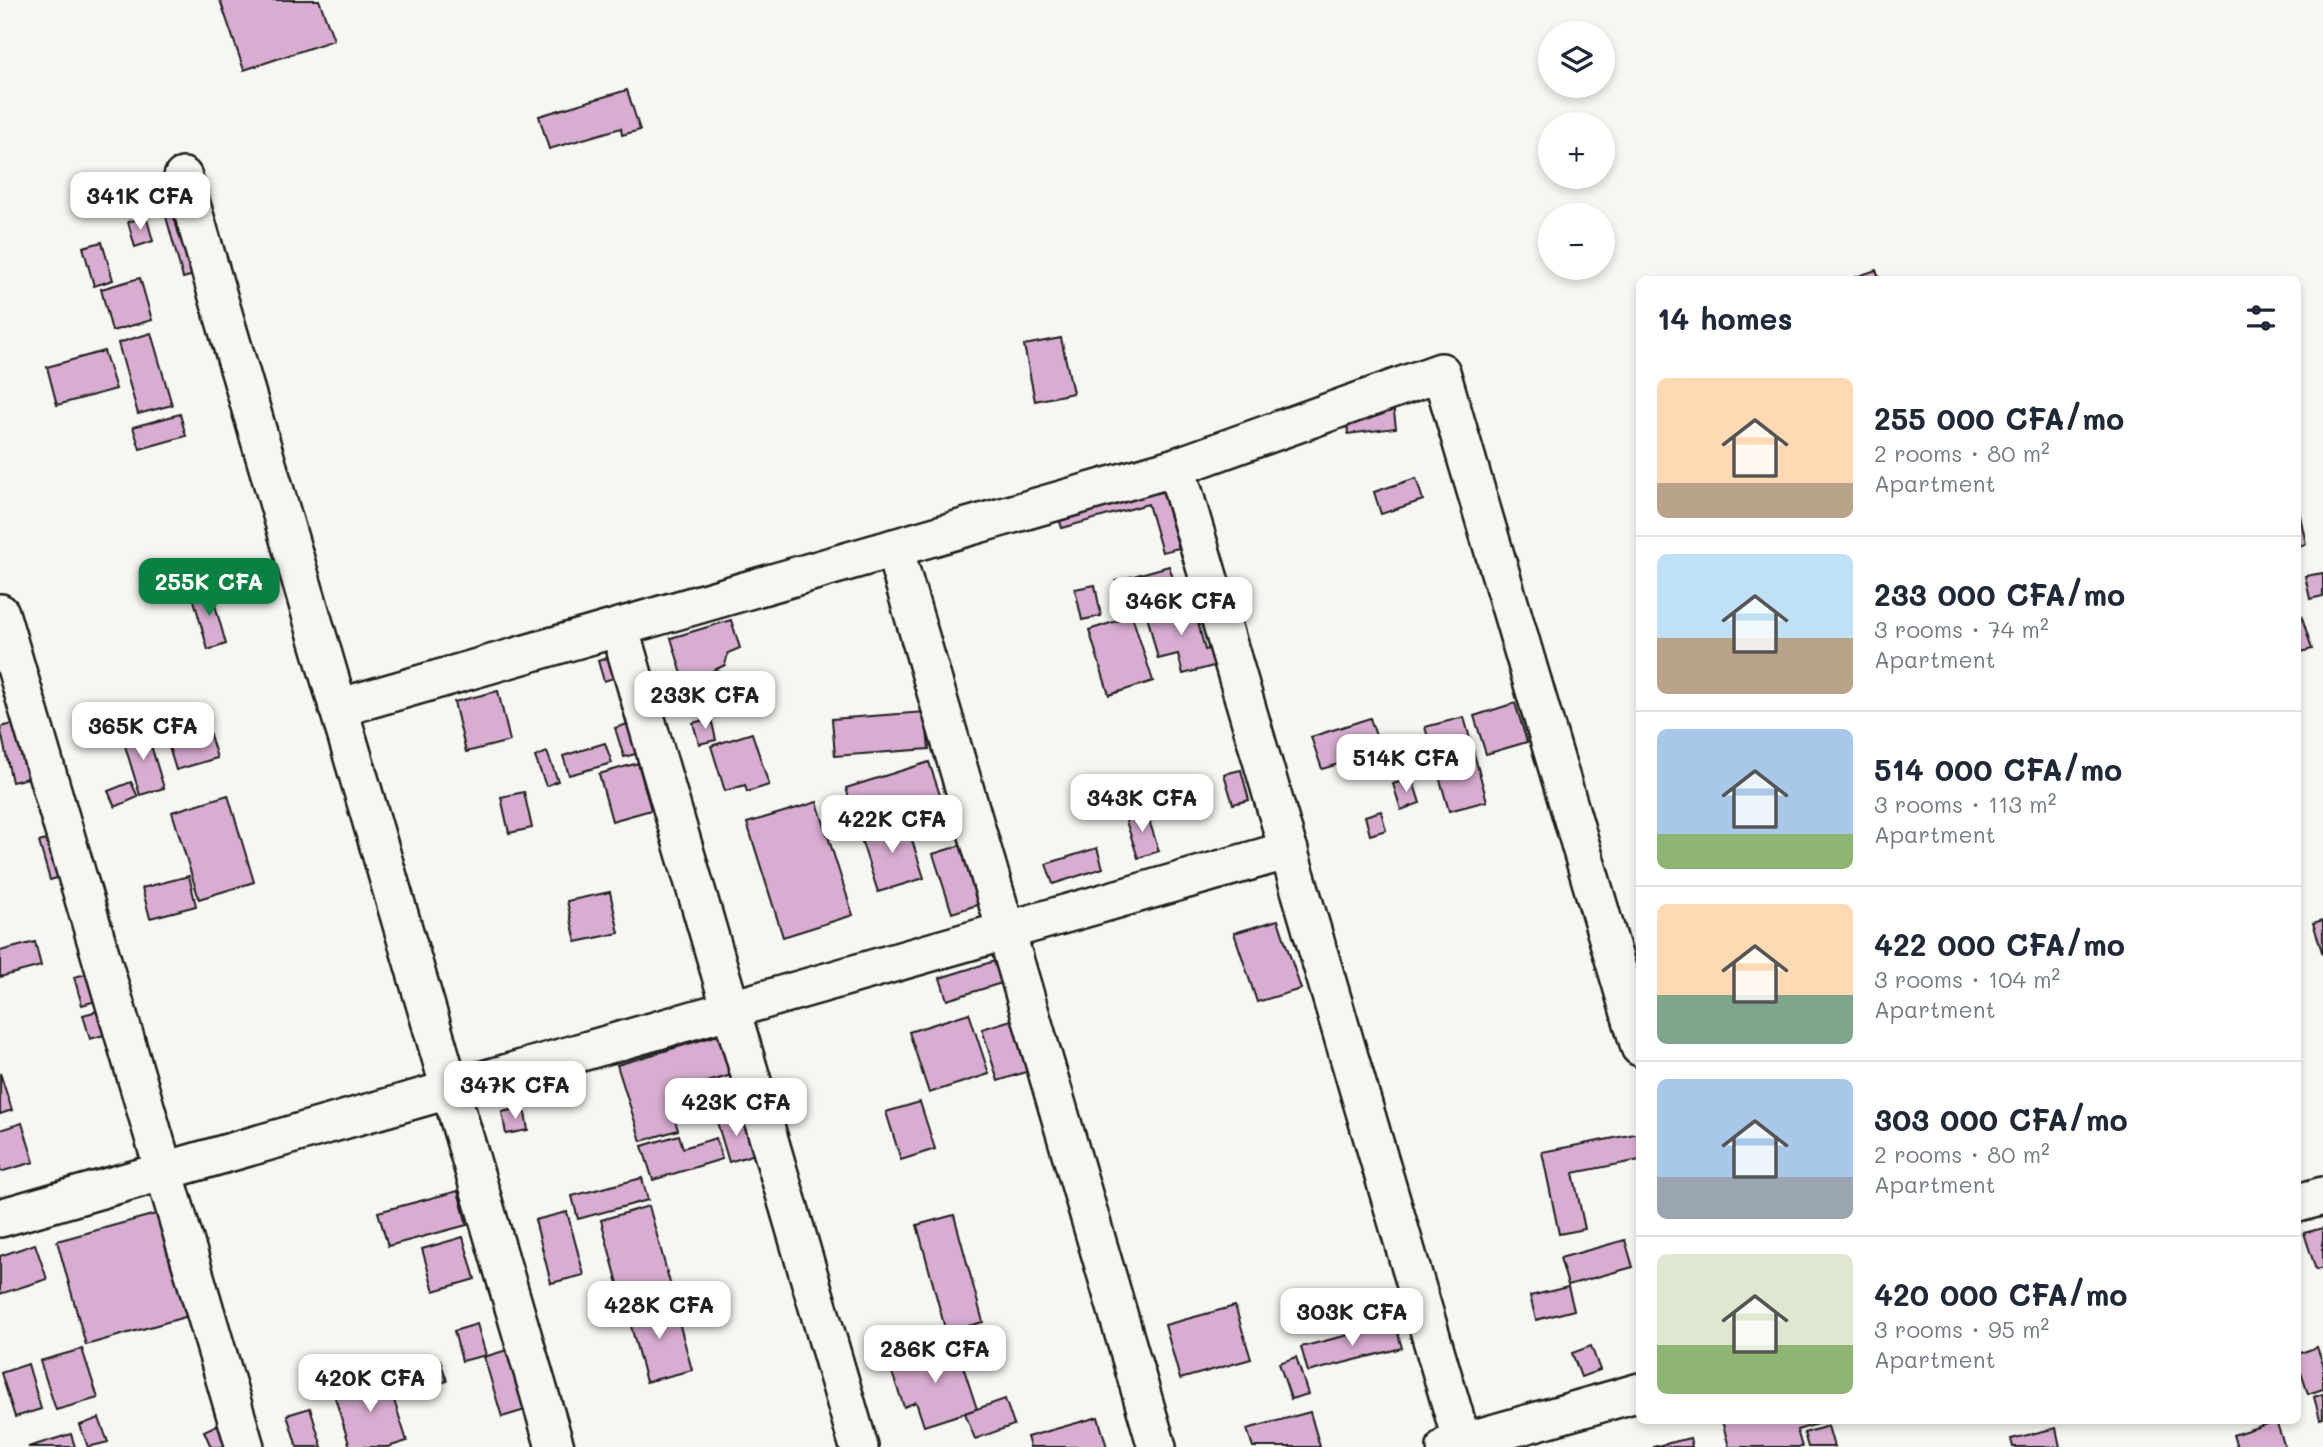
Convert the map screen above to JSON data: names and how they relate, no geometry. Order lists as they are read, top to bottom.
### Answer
{
  "page": {
    "map_buttons": ["+", "−"],
    "price": [
      "341K CFA",
      "255K CFA",
      "346K CFA",
      "233K CFA",
      "365K CFA",
      "514K CFA",
      "343K CFA",
      "422K CFA",
      "347K CFA",
      "423K CFA",
      "428K CFA",
      "303K CFA",
      "286K CFA",
      "420K CFA"
    ],
    "heading": "14 homes",
    "list": [
      {
        "name": "255 000 CFA/mo",
        "note": "2 rooms · 80 m² · Apartment"
      },
      {
        "name": "233 000 CFA/mo",
        "note": "3 rooms · 74 m² · Apartment"
      },
      {
        "name": "514 000 CFA/mo",
        "note": "3 rooms · 113 m² · Apartment"
      },
      {
        "name": "422 000 CFA/mo",
        "note": "3 rooms · 104 m² · Apartment"
      },
      {
        "name": "303 000 CFA/mo",
        "note": "2 rooms · 80 m² · Apartment"
      },
      {
        "name": "420 000 CFA/mo",
        "note": "3 rooms · 95 m² · Apartment"
      }
    ]
  }
}
